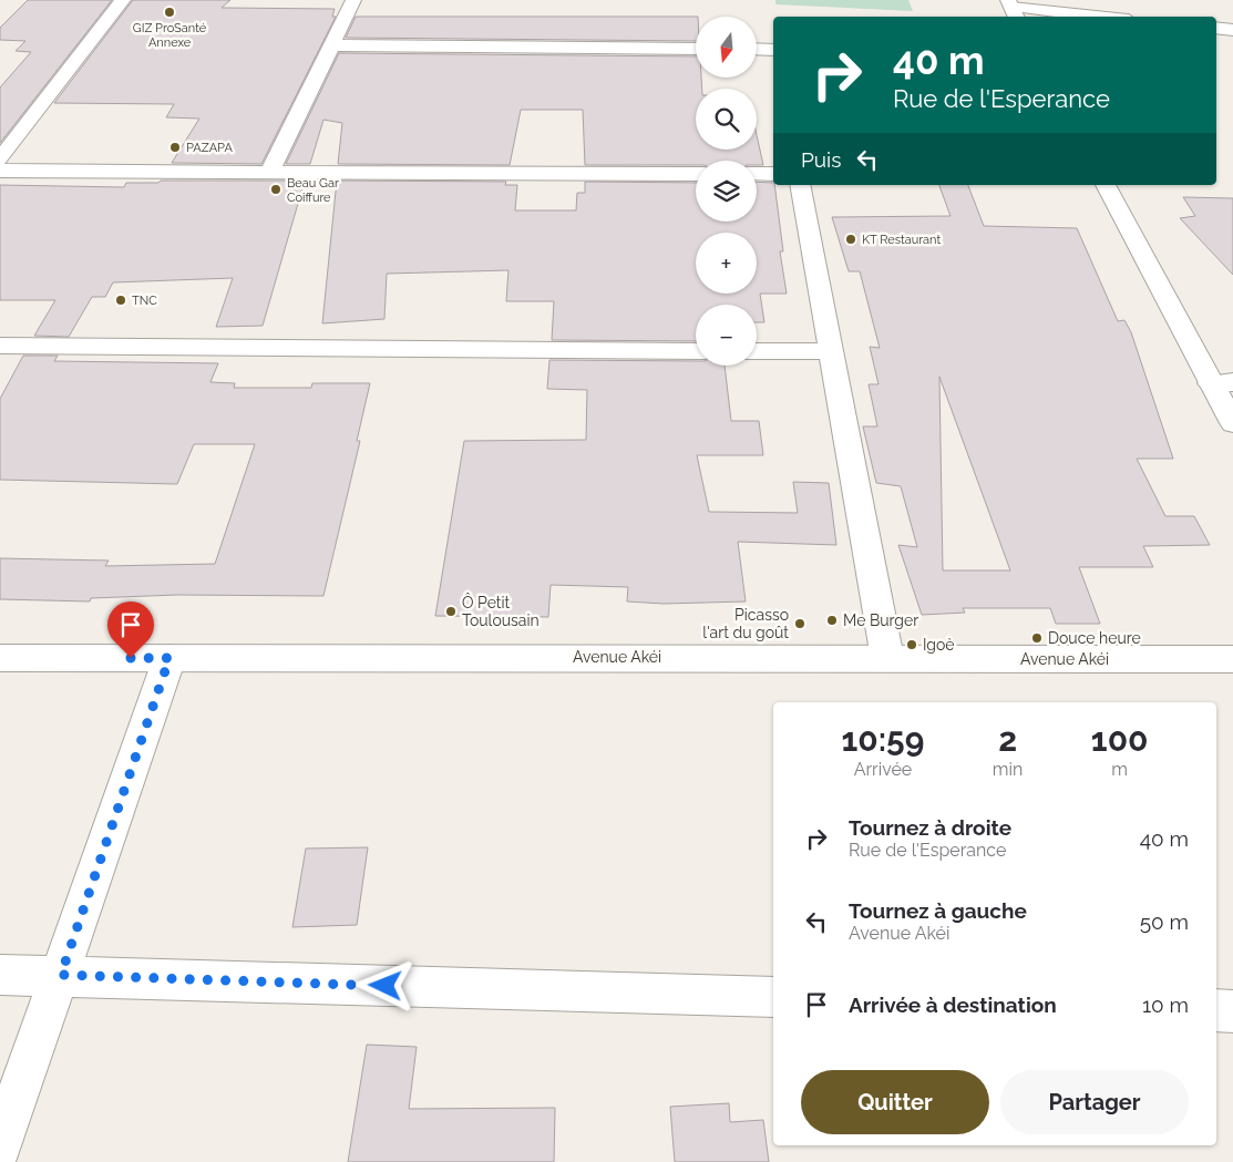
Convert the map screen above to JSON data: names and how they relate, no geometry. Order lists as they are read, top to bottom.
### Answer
{
  "streets": {
    "street": ["Avenue Akéi"]
  },
  "places": [
    "GIZ ProSanté Annexe",
    "PAZAPA",
    "Beau Gar Coiffure",
    "KT Restaurant",
    "TNC",
    "Ô Petit Toulousain",
    "Me Burger",
    "Picasso l'art du goût",
    "Douce heure",
    "Igoè"
  ],
  "north": "bottom",
  "page": {
    "map_buttons": ["+", "−"],
    "turn": ["40 m", "Rue de l'Esperance"],
    "then": "Puis",
    "eta": [
      "10:59",
      "Arrivée",
      "2",
      "min",
      "100",
      "m"
    ],
    "list": [
      {
        "name": "Tournez à droite",
        "note": "Rue de l'Esperance",
        "value": "40 m"
      },
      {
        "name": "Tournez à gauche",
        "note": "Avenue Akéi",
        "value": "50 m"
      },
      {
        "name": "Arrivée à destination",
        "value": "10 m"
      }
    ],
    "buttons": ["Quitter", "Partager"]
  }
}
